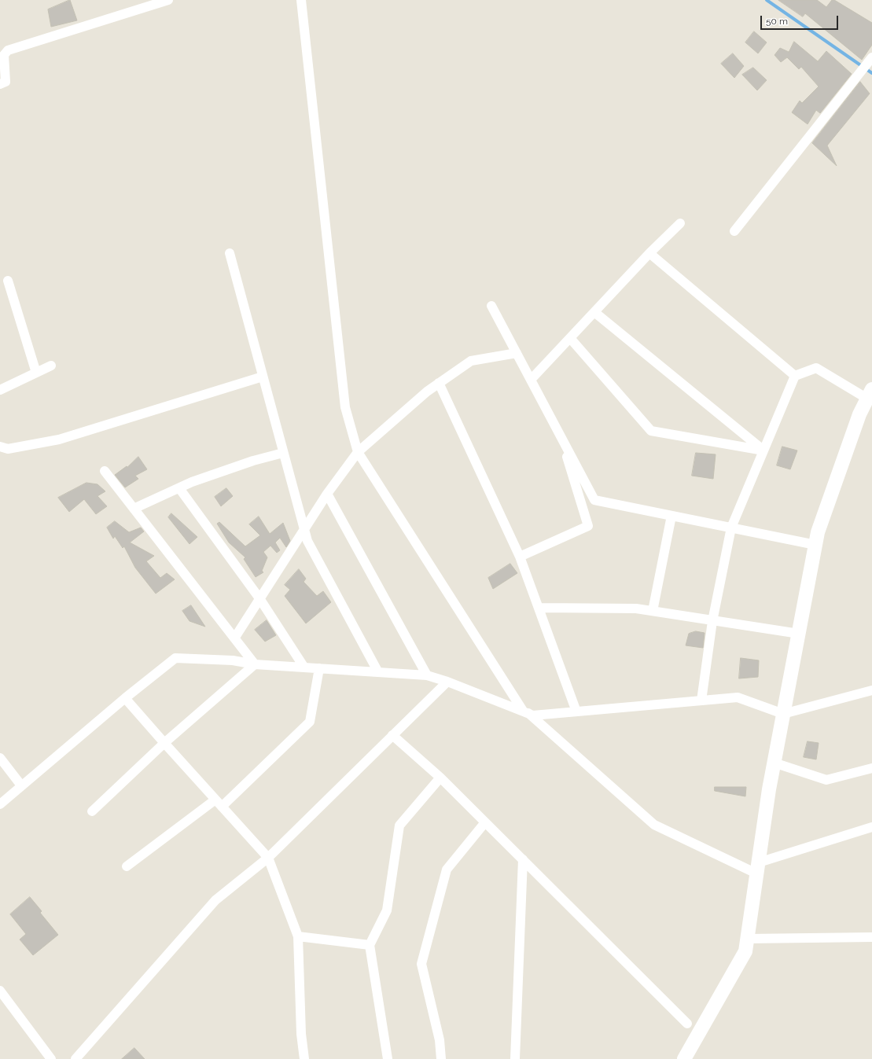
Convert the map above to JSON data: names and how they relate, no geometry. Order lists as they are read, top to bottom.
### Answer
{
  "scale_bar": "50 m"
}
